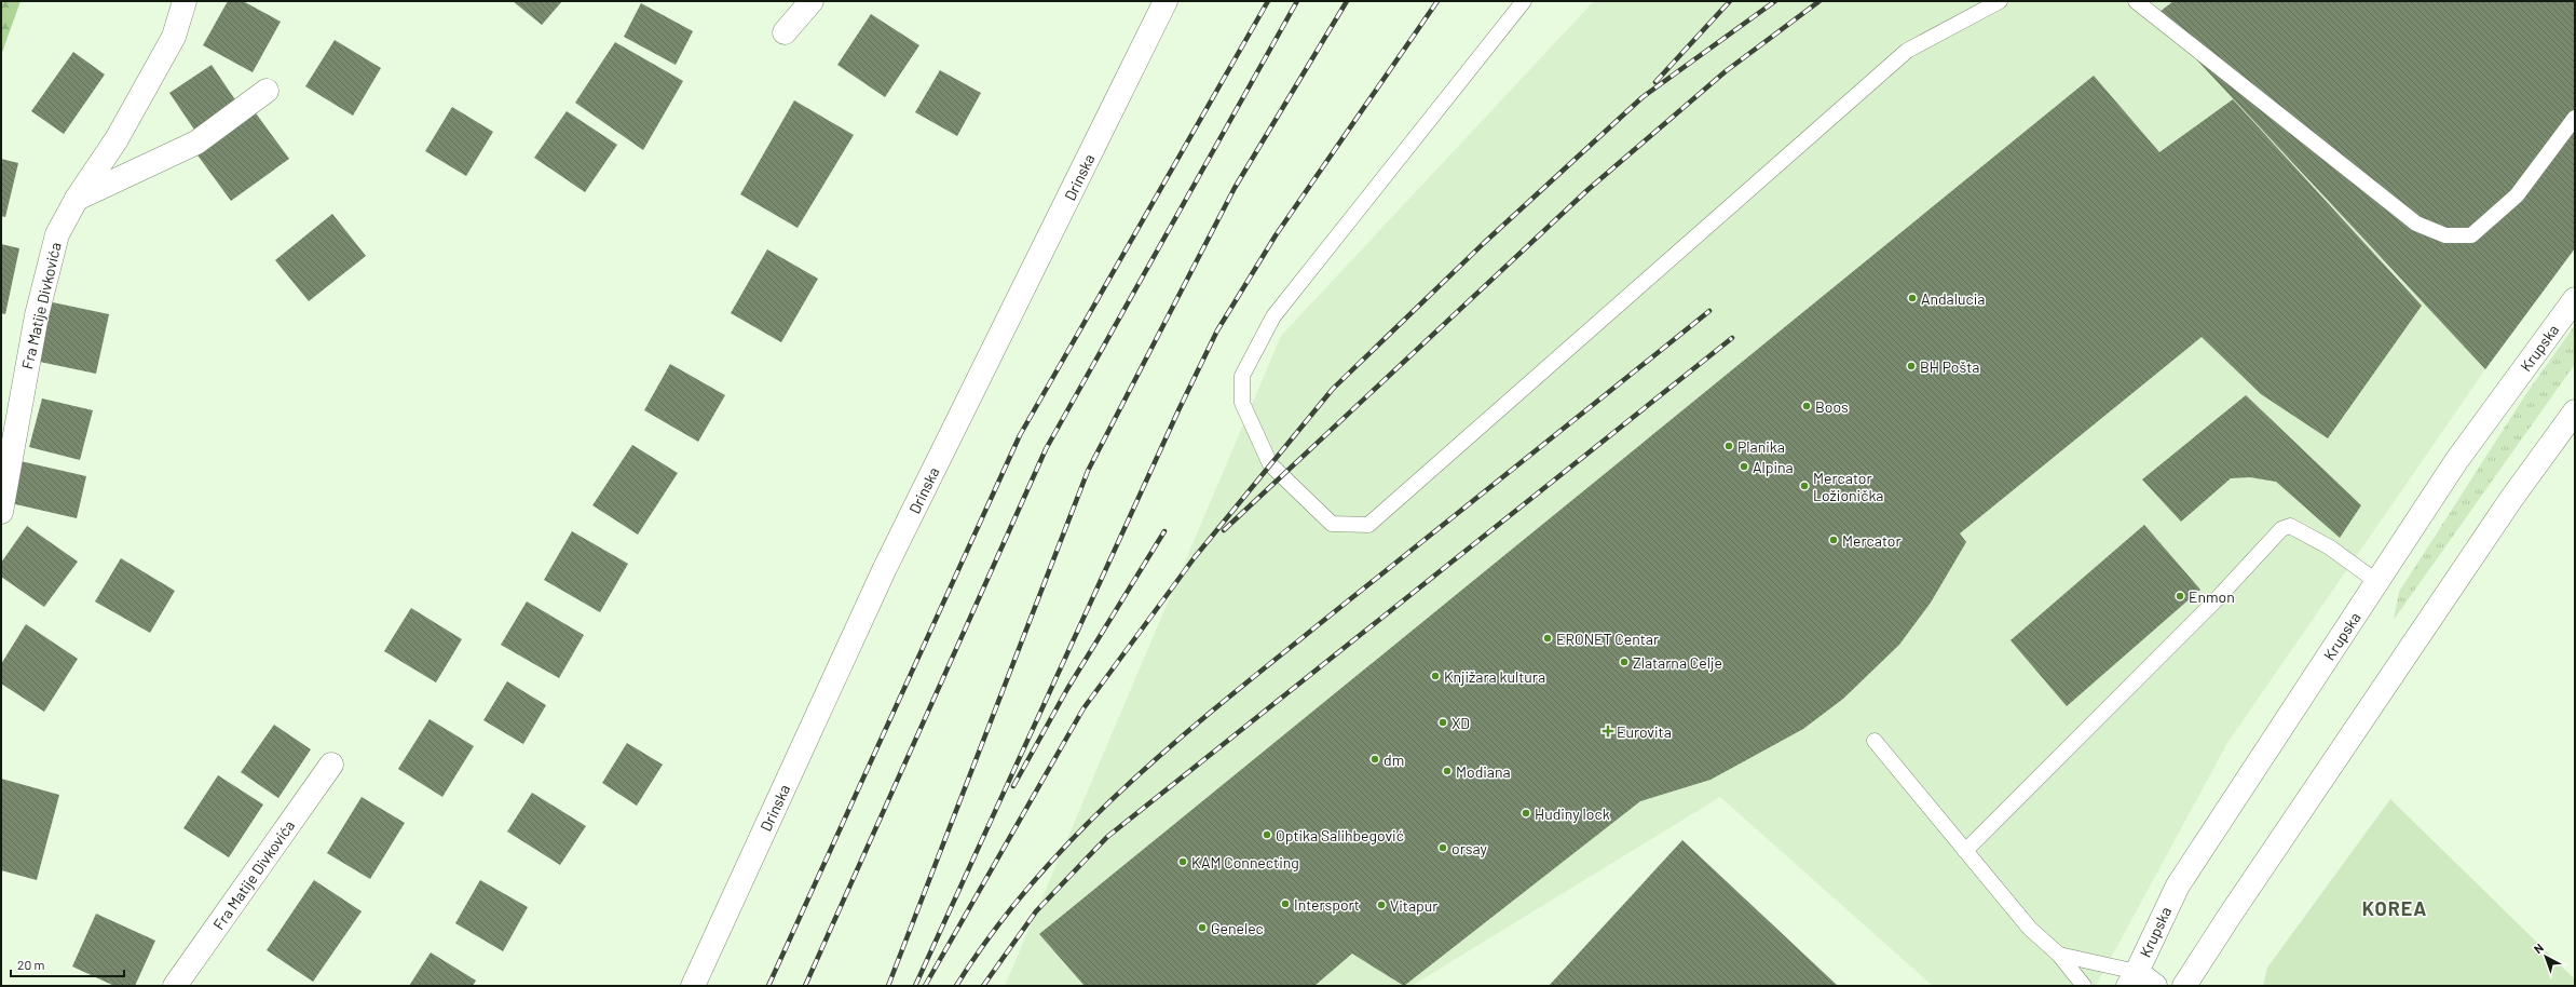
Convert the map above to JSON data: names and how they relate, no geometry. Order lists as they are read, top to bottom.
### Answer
{
  "streets": {
    "street": ["Drinska", "Fra Matije Divkovića", "Krupska"]
  },
  "districts": ["KOREA"],
  "places": {
    "other": [
      "Andalucia",
      "BH Pošta",
      "Boos",
      "Planika",
      "Alpina",
      "Mercator Ložionička",
      "Mercator",
      "Enmon",
      "ERONET Centar",
      "Zlatarna Celje",
      "Knjižara kultura",
      "XD",
      "dm",
      "Modiana",
      "Hudiny lock",
      "Optika Salihbegović",
      "orsay",
      "KAM Connecting",
      "Intersport",
      "Vitapur",
      "Genelec"
    ],
    "health": ["Eurovita"]
  },
  "scale_bar": "20 m",
  "north": "top left"
}
